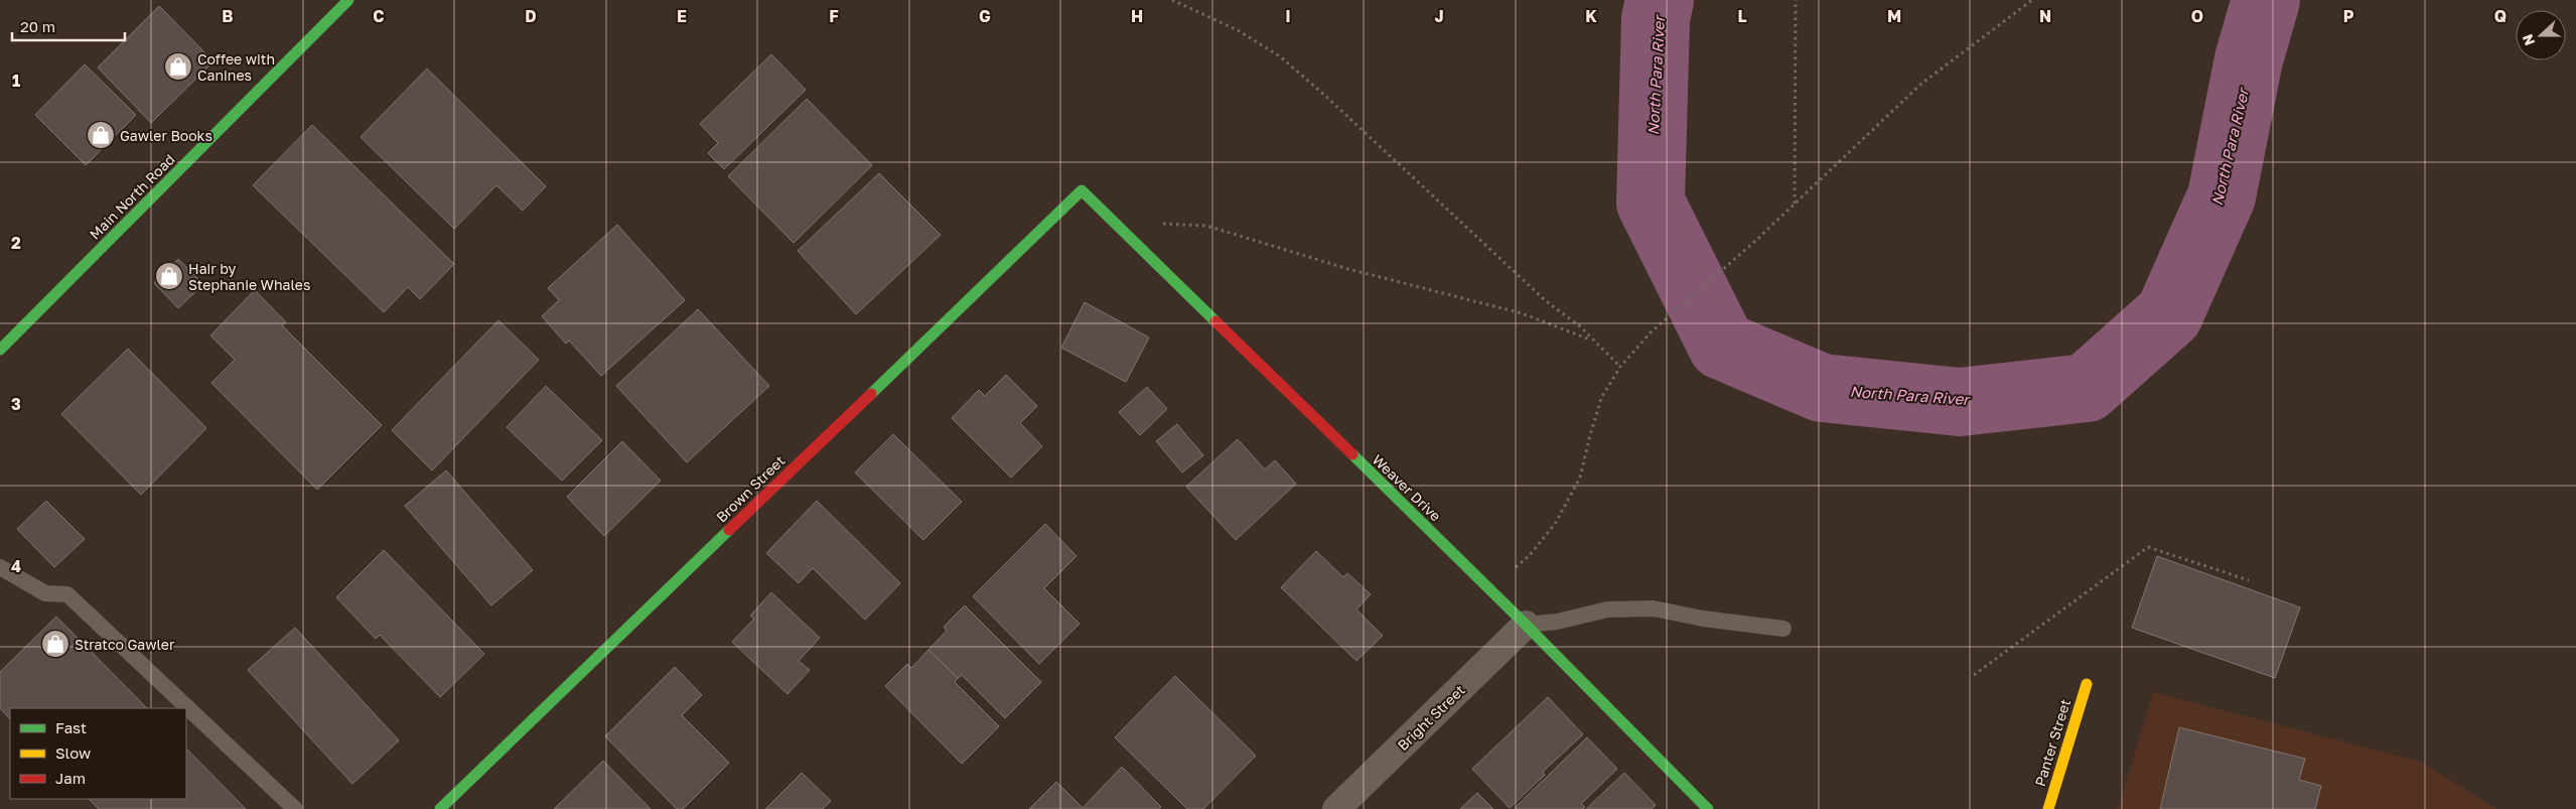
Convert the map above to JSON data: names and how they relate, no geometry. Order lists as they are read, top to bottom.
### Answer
{
  "streets": {
    "street": [
      "Main North Road",
      "Weaver Drive",
      "Brown Street",
      "Bright Street",
      "Panter Street"
    ]
  },
  "crossings": [
    ["Weaver Drive", "Brown Street"],
    ["Weaver Drive", "Bright Street"]
  ],
  "water": ["North Para River"],
  "places": {
    "shop": [
      "Coffee with Canines",
      "Gawler Books",
      "Hair by Stephanie Whales",
      "Stratco Gawler"
    ]
  },
  "legend": ["Fast", "Slow", "Jam"],
  "scale_bar": "20 m",
  "north": "left",
  "grid": {
    "columns": [
      "B",
      "C",
      "D",
      "E",
      "F",
      "G",
      "H",
      "I",
      "J",
      "K",
      "L",
      "M",
      "N",
      "O",
      "P",
      "Q"
    ],
    "rows": [
      "1",
      "2",
      "3",
      "4"
    ]
  }
}
